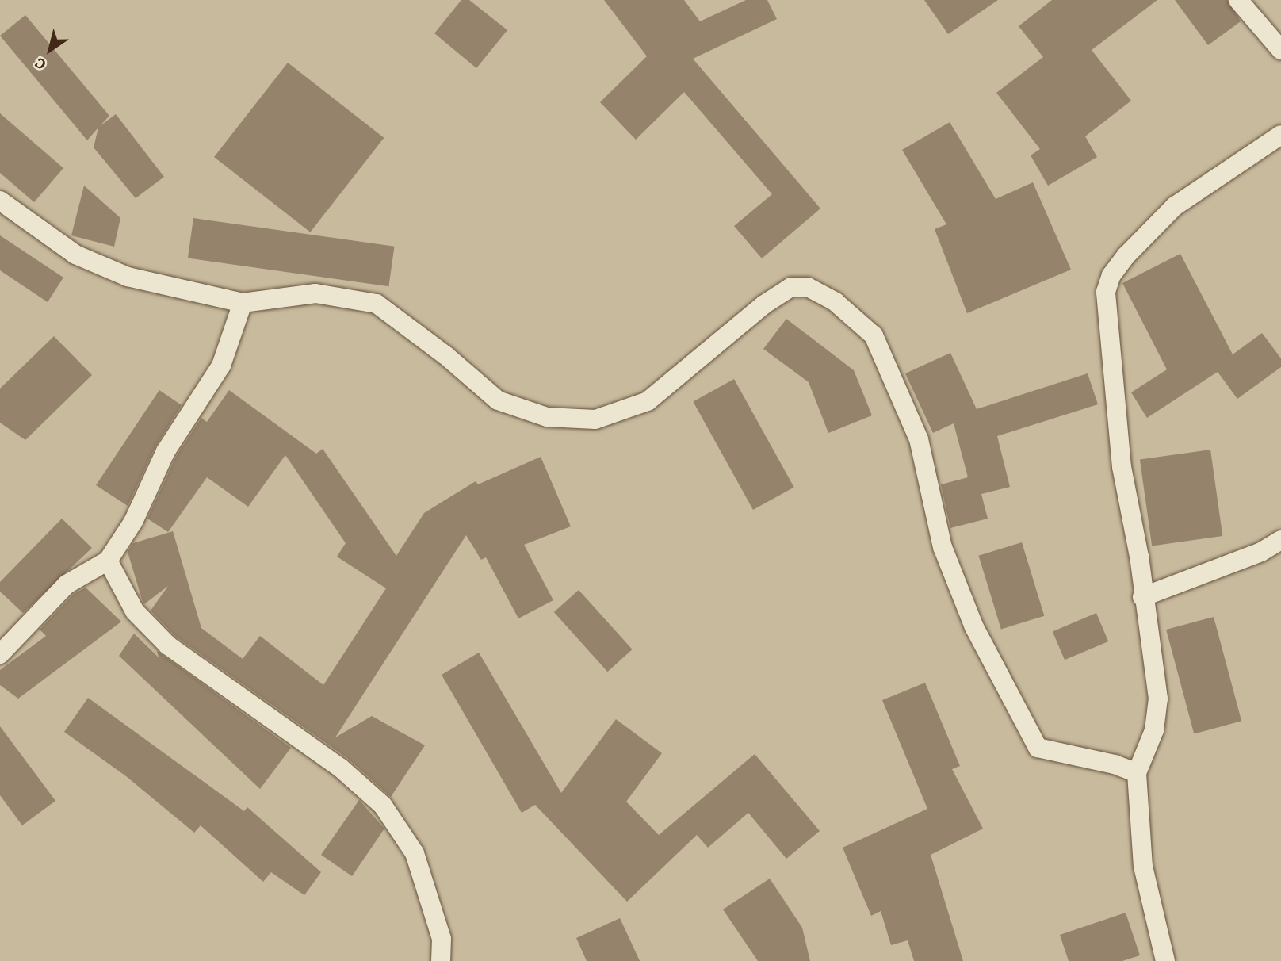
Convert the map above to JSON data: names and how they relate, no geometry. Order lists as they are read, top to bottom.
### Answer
{
  "north": "bottom left"
}
